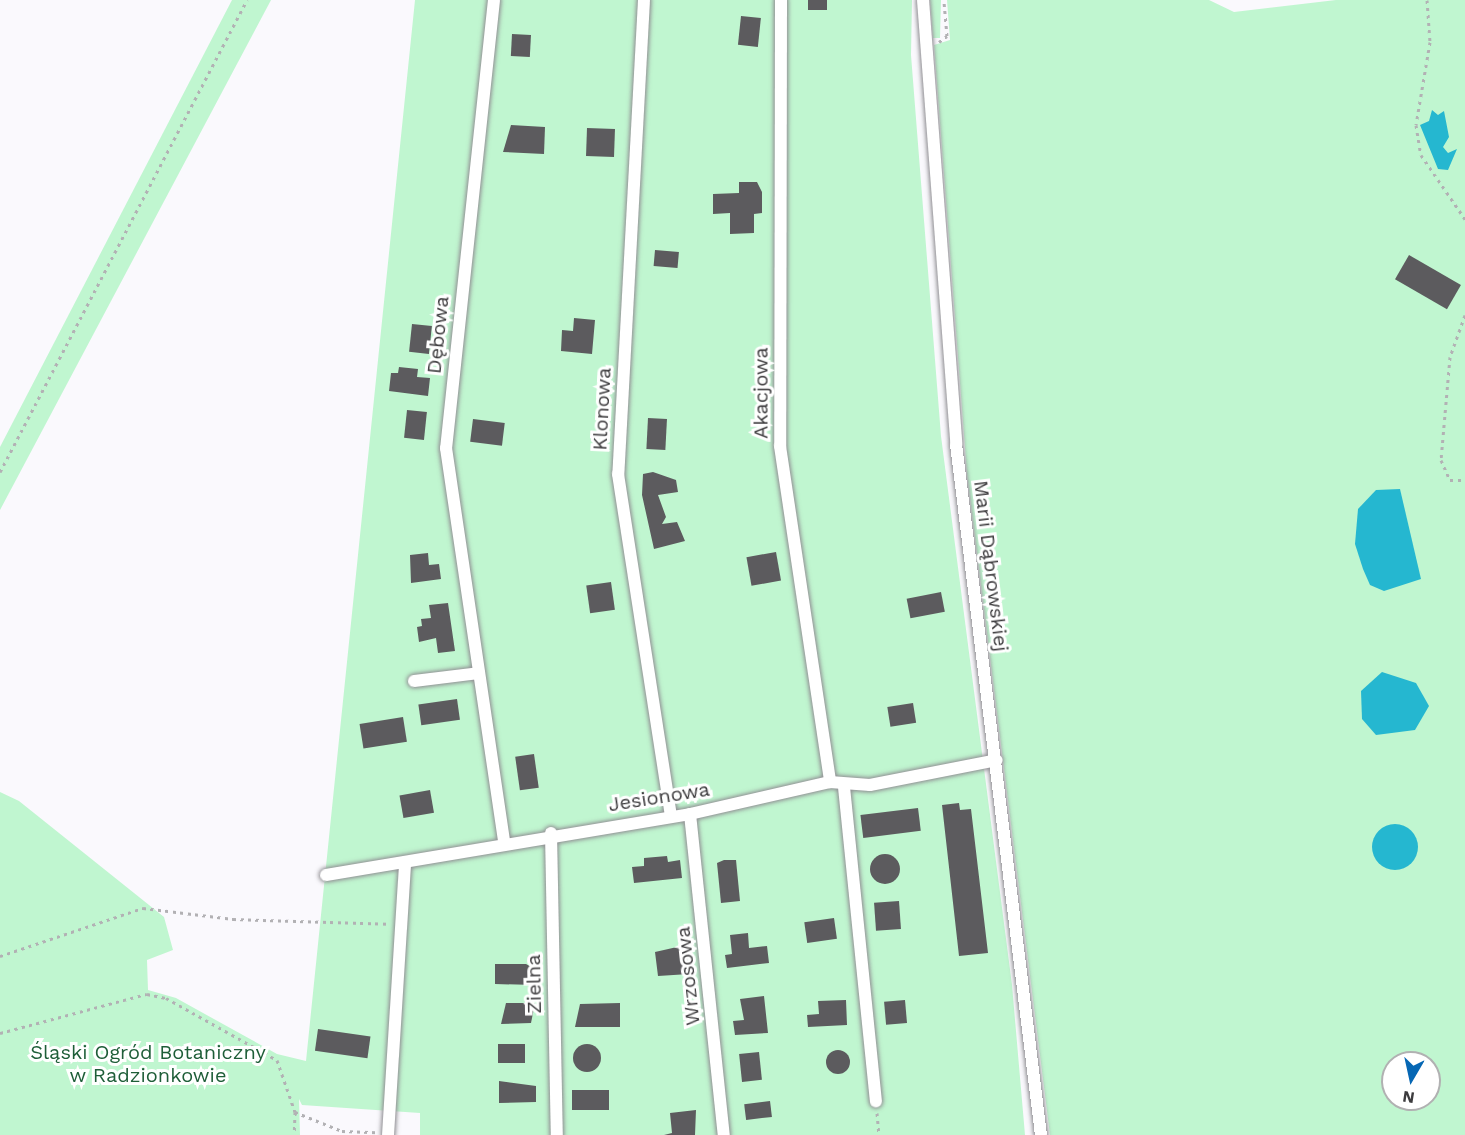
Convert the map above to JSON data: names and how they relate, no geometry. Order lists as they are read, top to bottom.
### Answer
{
  "streets": {
    "street": [
      "Dębowa",
      "Akacjowa",
      "Klonowa",
      "Marii Dąbrowskiej",
      "Jesionowa",
      "Wrzosowa",
      "Zielna"
    ]
  },
  "crossings": [
    ["Dębowa", "Jesionowa"],
    ["Akacjowa", "Jesionowa"],
    ["Klonowa", "Jesionowa"],
    ["Jesionowa", "Wrzosowa"],
    ["Jesionowa", "Zielna"]
  ],
  "parks": ["Śląski Ogród Botaniczny w Radzionkowie"],
  "north": "bottom"
}
